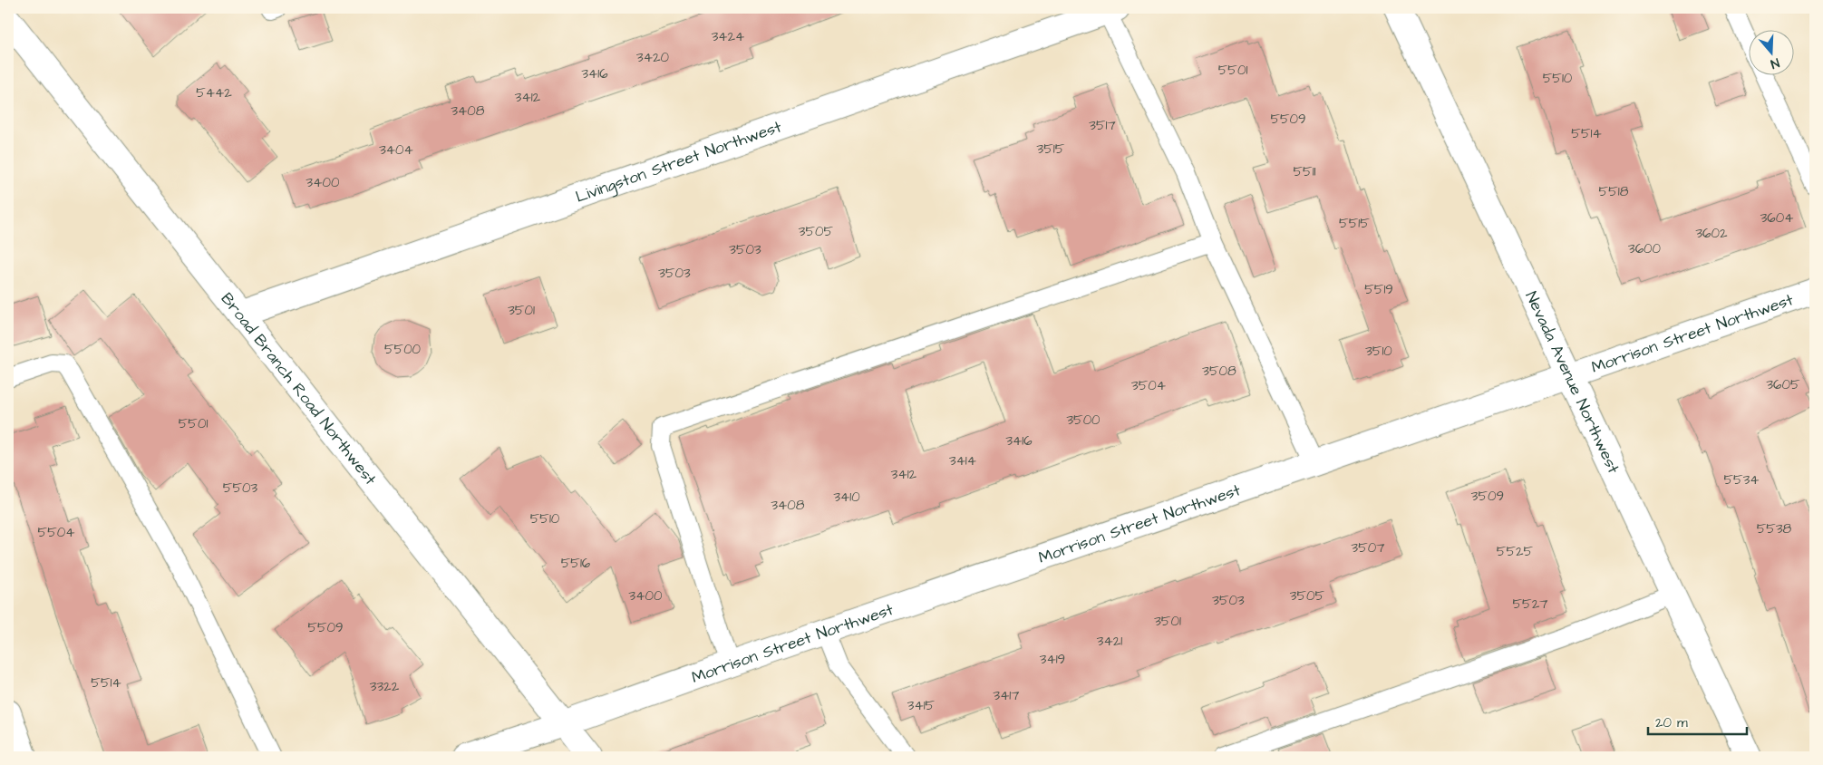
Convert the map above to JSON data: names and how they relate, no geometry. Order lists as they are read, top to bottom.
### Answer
{
  "streets": {
    "street": [
      "Livingston Street Northwest",
      "Morrison Street Northwest",
      "Nevada Avenue Northwest",
      "Broad Branch Road Northwest"
    ]
  },
  "crossings": [
    ["Livingston Street Northwest", "Broad Branch Road Northwest"],
    ["Morrison Street Northwest", "Nevada Avenue Northwest"],
    ["Morrison Street Northwest", "Broad Branch Road Northwest"]
  ],
  "house_numbers": [
    "3424",
    "3420",
    "5501",
    "3416",
    "5510",
    "5442",
    "3412",
    "3408",
    "5509",
    "3517",
    "5514",
    "3515",
    "3404",
    "5511",
    "3400",
    "5518",
    "3604",
    "5515",
    "3505",
    "3602",
    "3600",
    "3503",
    "3503",
    "5519",
    "3501",
    "5500",
    "3510",
    "3508",
    "3605",
    "3504",
    "3500",
    "5501",
    "3416",
    "3414",
    "3412",
    "5534",
    "5503",
    "3509",
    "3410",
    "3408",
    "5510",
    "5538",
    "5504",
    "3507",
    "5525",
    "5516",
    "3400",
    "3505",
    "3503",
    "5527",
    "3501",
    "5509",
    "3421",
    "3419",
    "5514",
    "3322",
    "3417",
    "3415"
  ],
  "scale_bar": "20 m",
  "north": "bottom"
}
